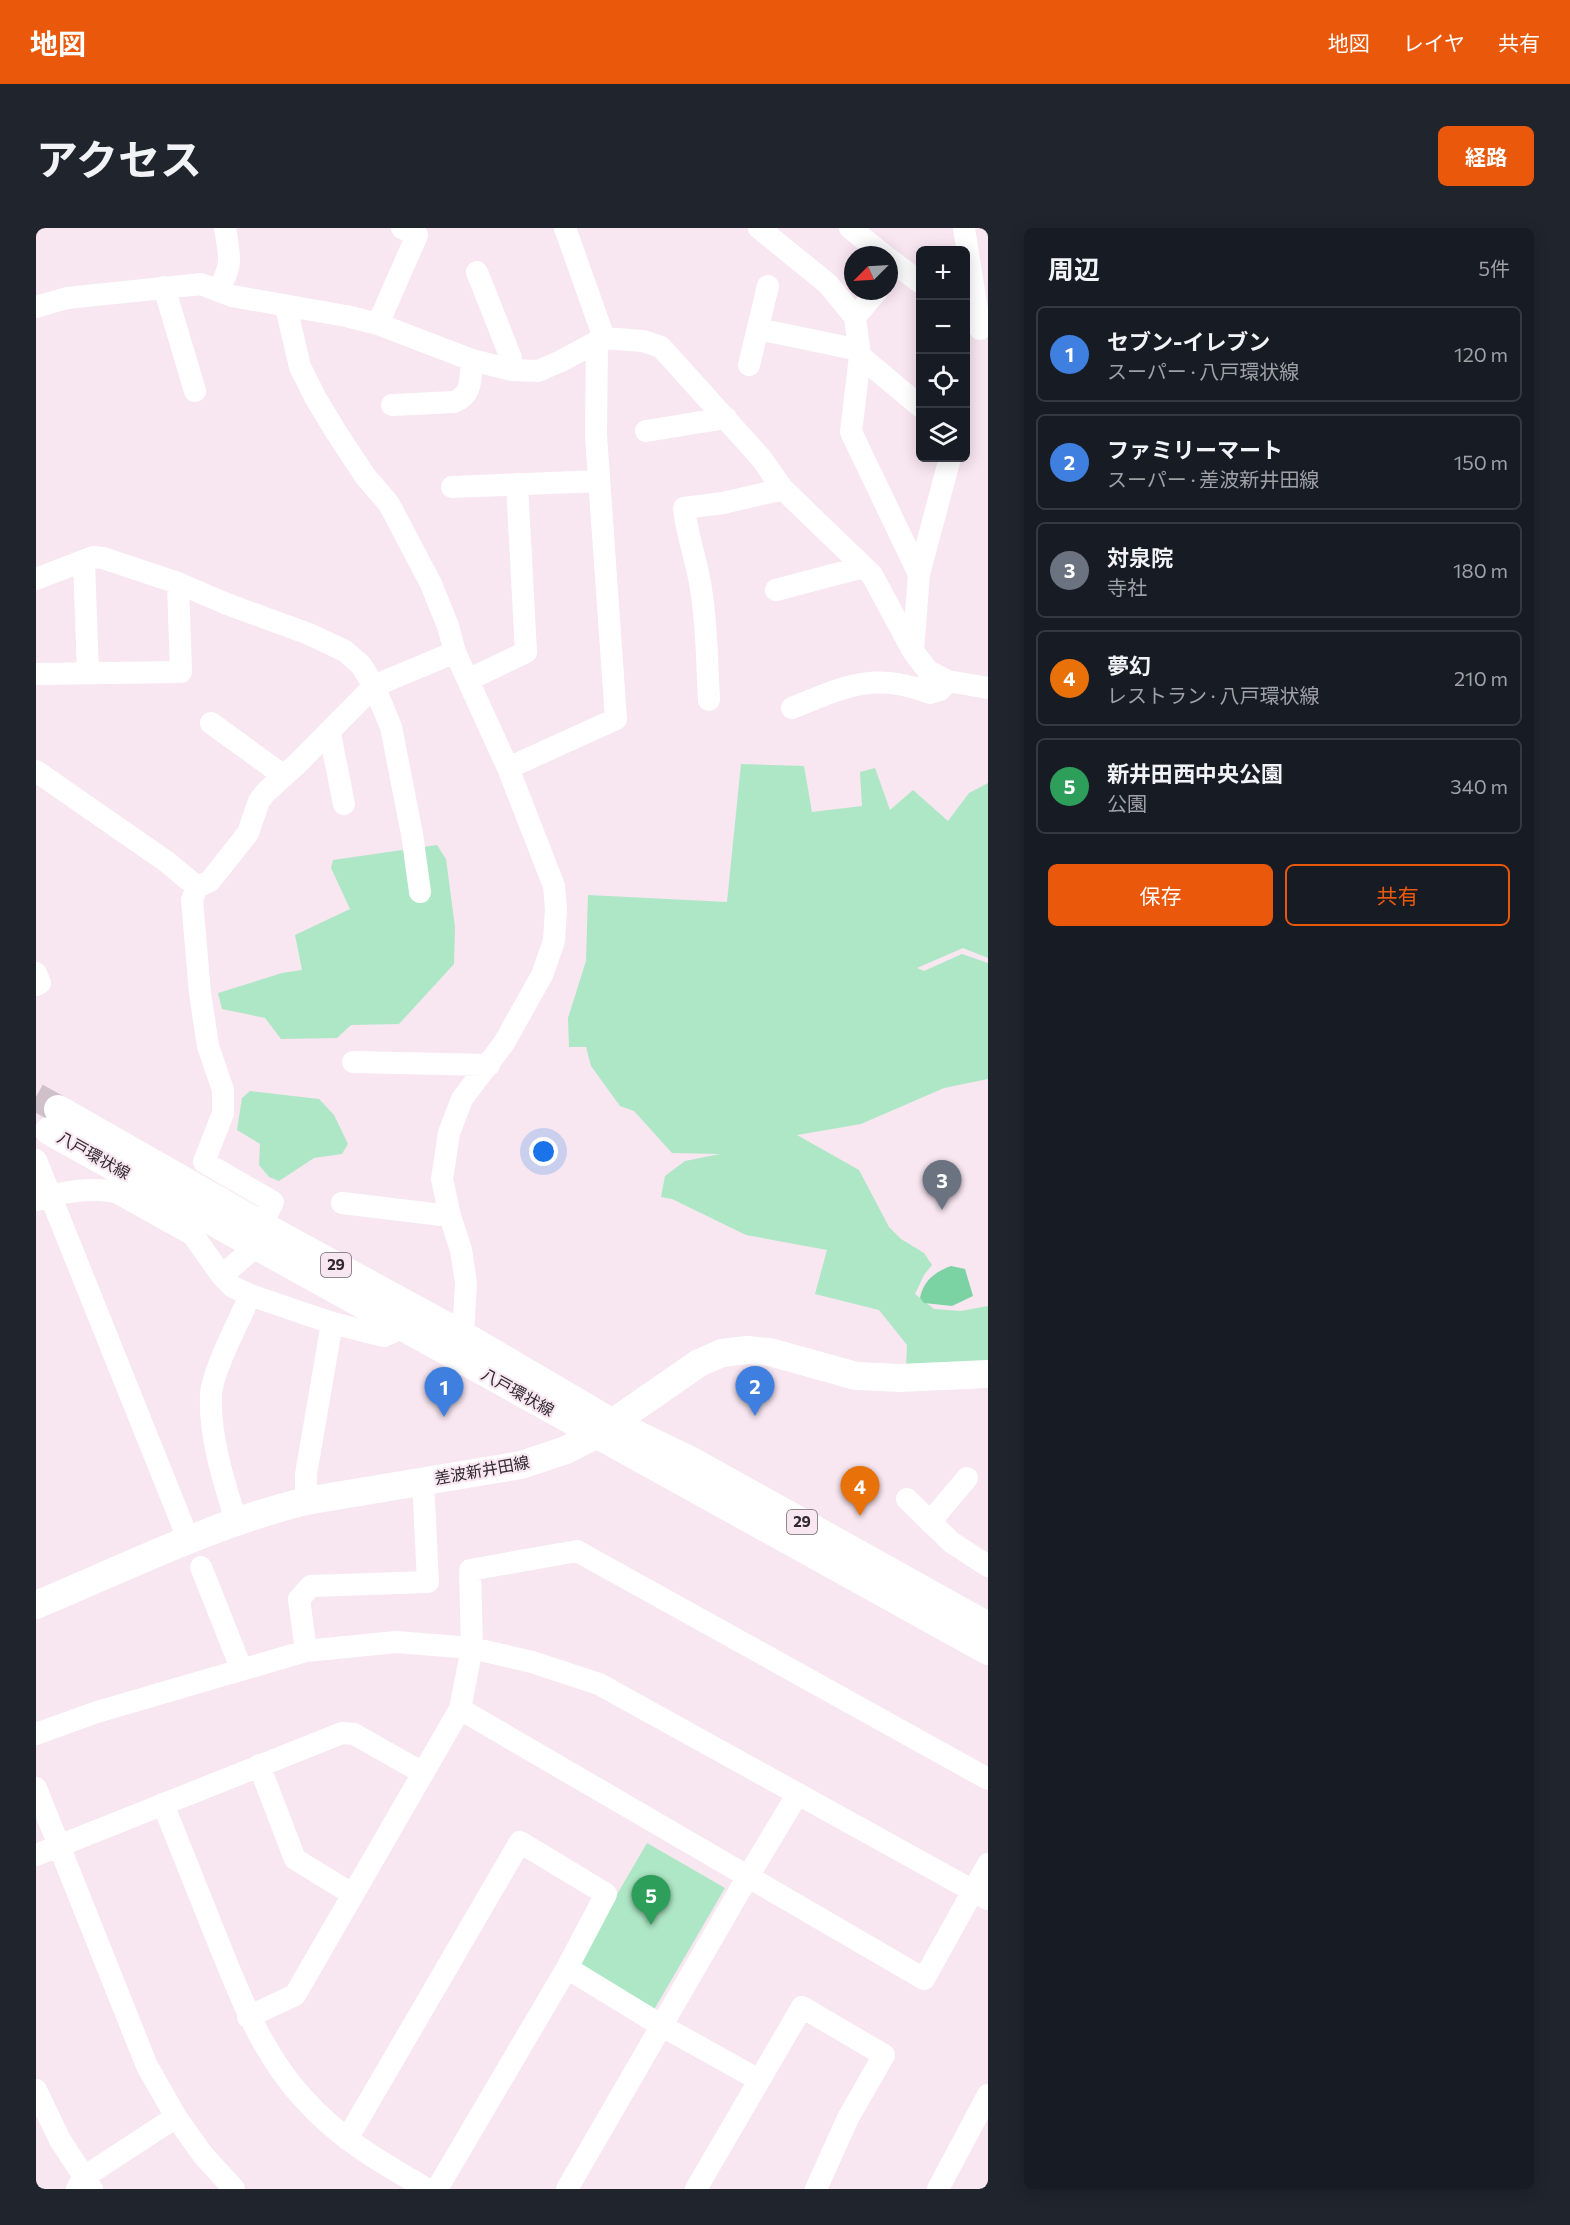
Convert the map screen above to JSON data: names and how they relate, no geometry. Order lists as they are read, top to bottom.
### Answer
{
  "streets": {
    "main road": ["八戸環状線", "29", "差波新井田線"]
  },
  "crossings": [
    ["八戸環状線", "差波新井田線"]
  ],
  "north": "bottom left",
  "page": {
    "header": "地図",
    "nav": ["地図", "レイヤ", "共有"],
    "title": "アクセス",
    "buttons": [
      "経路",
      ["保存", "共有"]
    ],
    "heading": ["周辺", "5件"],
    "map_buttons": ["+", "−"],
    "list": [
      {
        "mark": "1",
        "name": "セブン-イレブン",
        "note": "スーパー · 八戸環状線",
        "value": "120 m"
      },
      {
        "mark": "2",
        "name": "ファミリーマート",
        "note": "スーパー · 差波新井田線",
        "value": "150 m"
      },
      {
        "mark": "3",
        "name": "対泉院",
        "note": "寺社",
        "value": "180 m"
      },
      {
        "mark": "4",
        "name": "夢幻",
        "note": "レストラン · 八戸環状線",
        "value": "210 m"
      },
      {
        "mark": "5",
        "name": "新井田西中央公園",
        "note": "公園",
        "value": "340 m"
      }
    ],
    "pins": [
      "3",
      "2",
      "1",
      "4",
      "5"
    ]
  }
}
